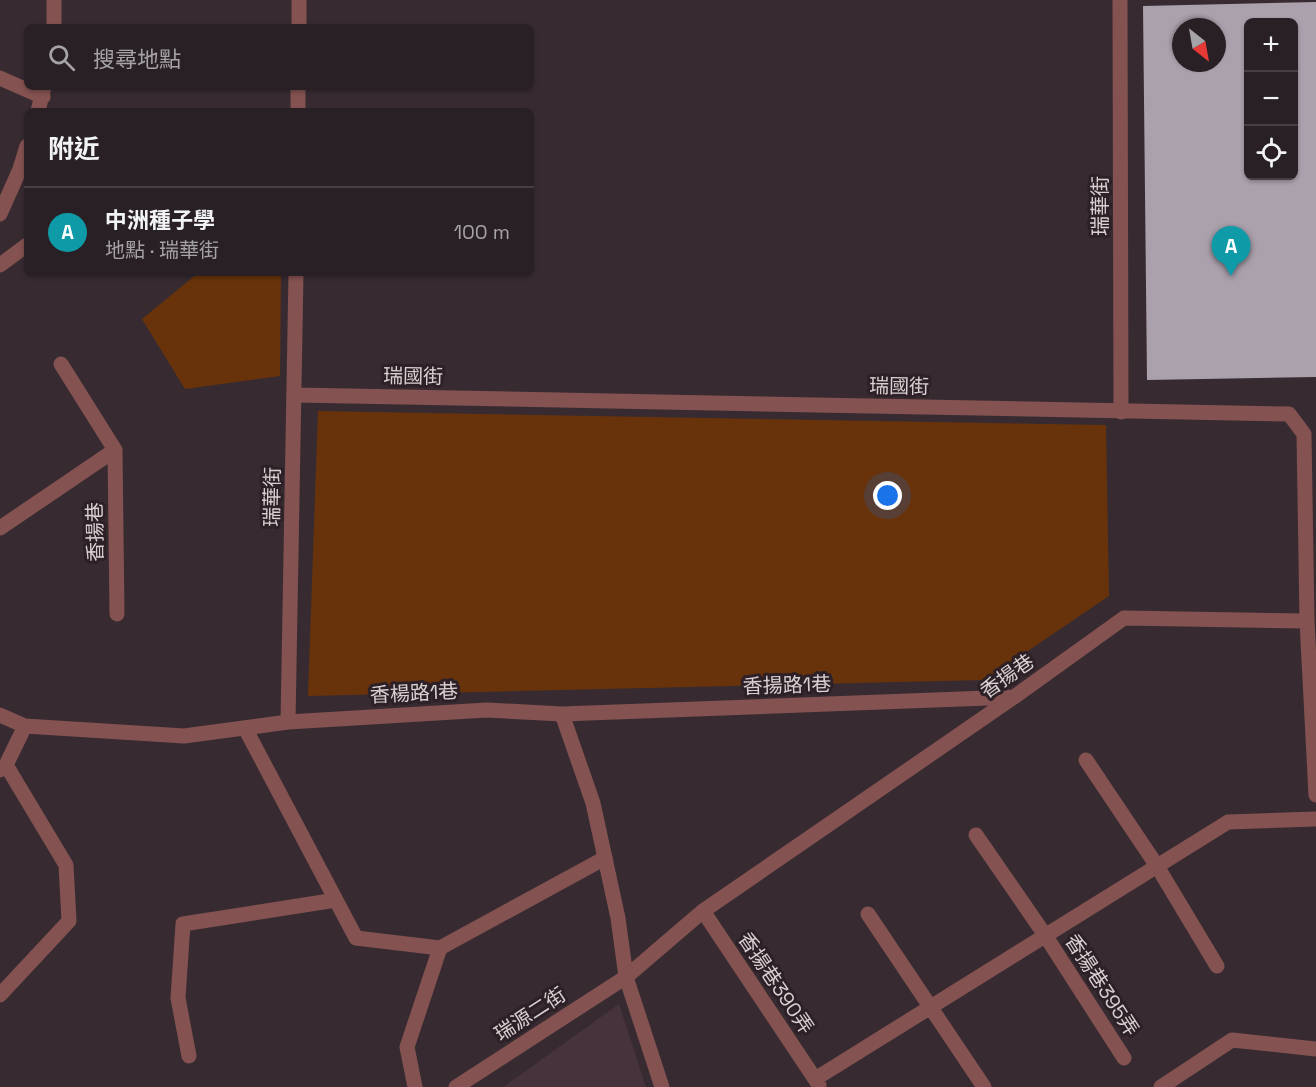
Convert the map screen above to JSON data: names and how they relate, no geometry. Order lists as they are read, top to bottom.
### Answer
{
  "streets": {
    "street": [
      "瑞華街",
      "瑞國街",
      "香揚巷",
      "香揚路1巷",
      "香楊路1巷",
      "香揚巷390弄",
      "香揚巷395弄",
      "瑞源二街"
    ]
  },
  "crossings": [
    ["瑞華街", "瑞國街"],
    ["瑞華街", "香楊路1巷"],
    ["瑞國街", "香揚巷"],
    ["香揚巷", "香揚路1巷"],
    ["香揚巷", "香揚巷390弄"],
    ["香揚巷", "瑞源二街"],
    ["香揚路1巷", "香楊路1巷"]
  ],
  "north": "bottom right",
  "page": {
    "map_buttons": ["+", "−"],
    "search": "搜尋地點",
    "heading": "附近",
    "list": [
      {
        "mark": "A",
        "name": "中洲種子學",
        "note": "地點 · 瑞華街",
        "value": "100 m"
      }
    ],
    "pins": "A"
  }
}
